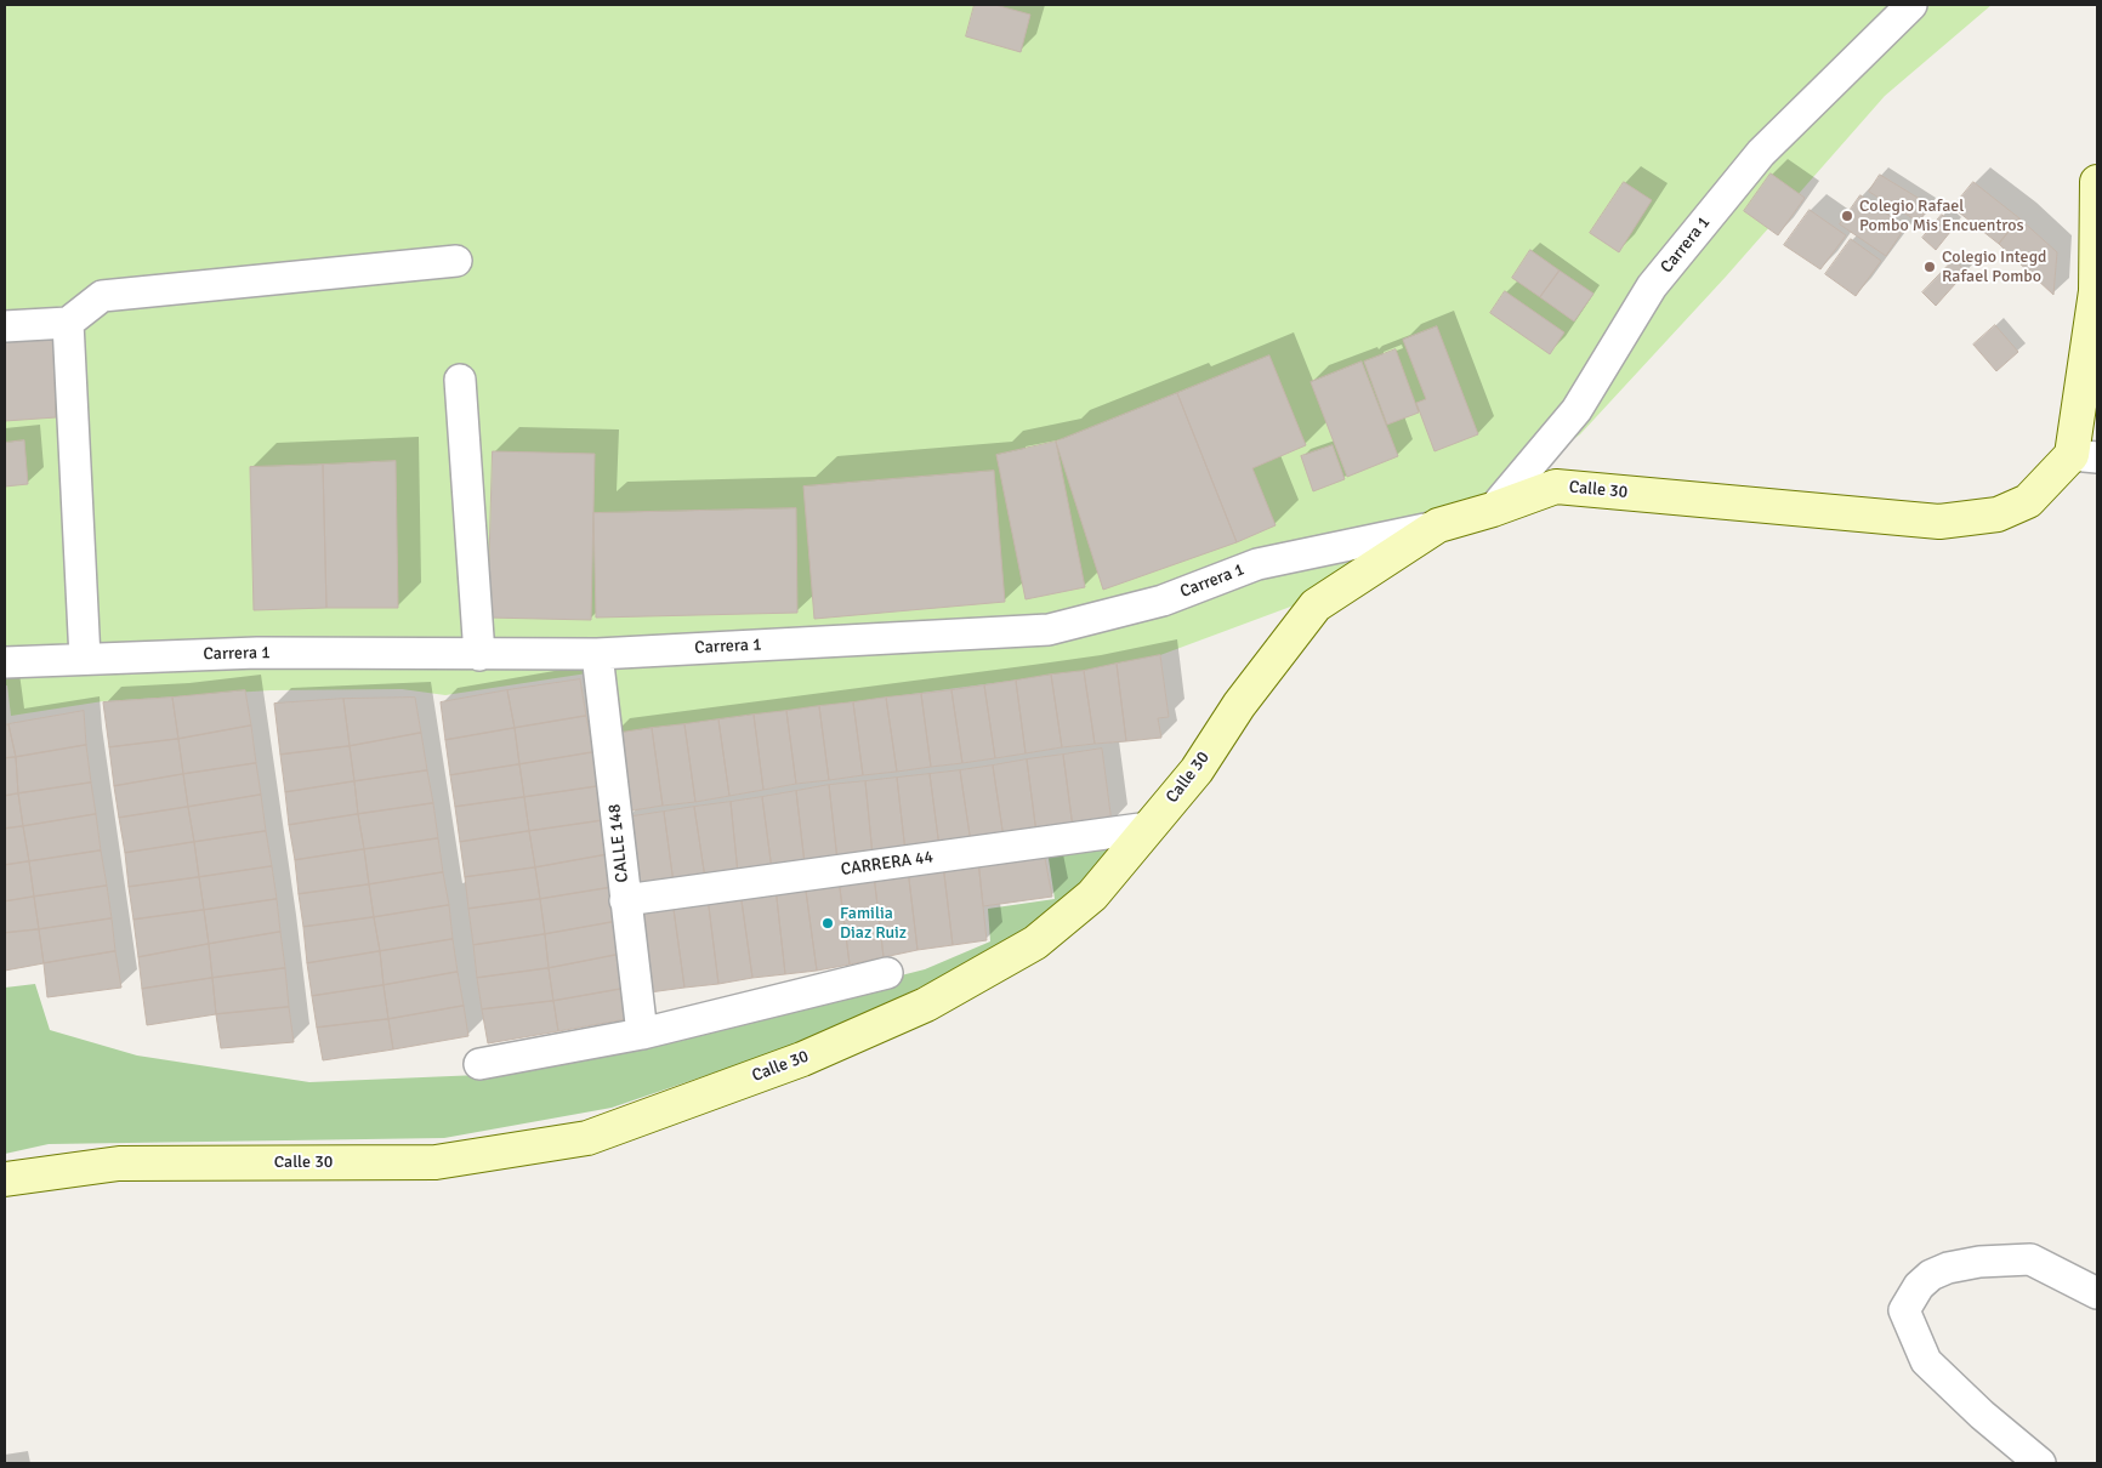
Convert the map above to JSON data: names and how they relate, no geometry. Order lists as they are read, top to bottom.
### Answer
{
  "streets": {
    "street": [
      "Carrera 1",
      "Calle 30",
      "CALLE 148",
      "CARRERA 44"
    ]
  },
  "crossings": [
    ["Carrera 1", "Calle 30"],
    ["Carrera 1", "CALLE 148"],
    ["Calle 30", "CARRERA 44"],
    ["CALLE 148", "CARRERA 44"]
  ],
  "places": ["Colegio Rafael Pombo Mis Encuentros", "Colegio Integd Rafael Pombo", "Familia Diaz Ruiz"]
}
